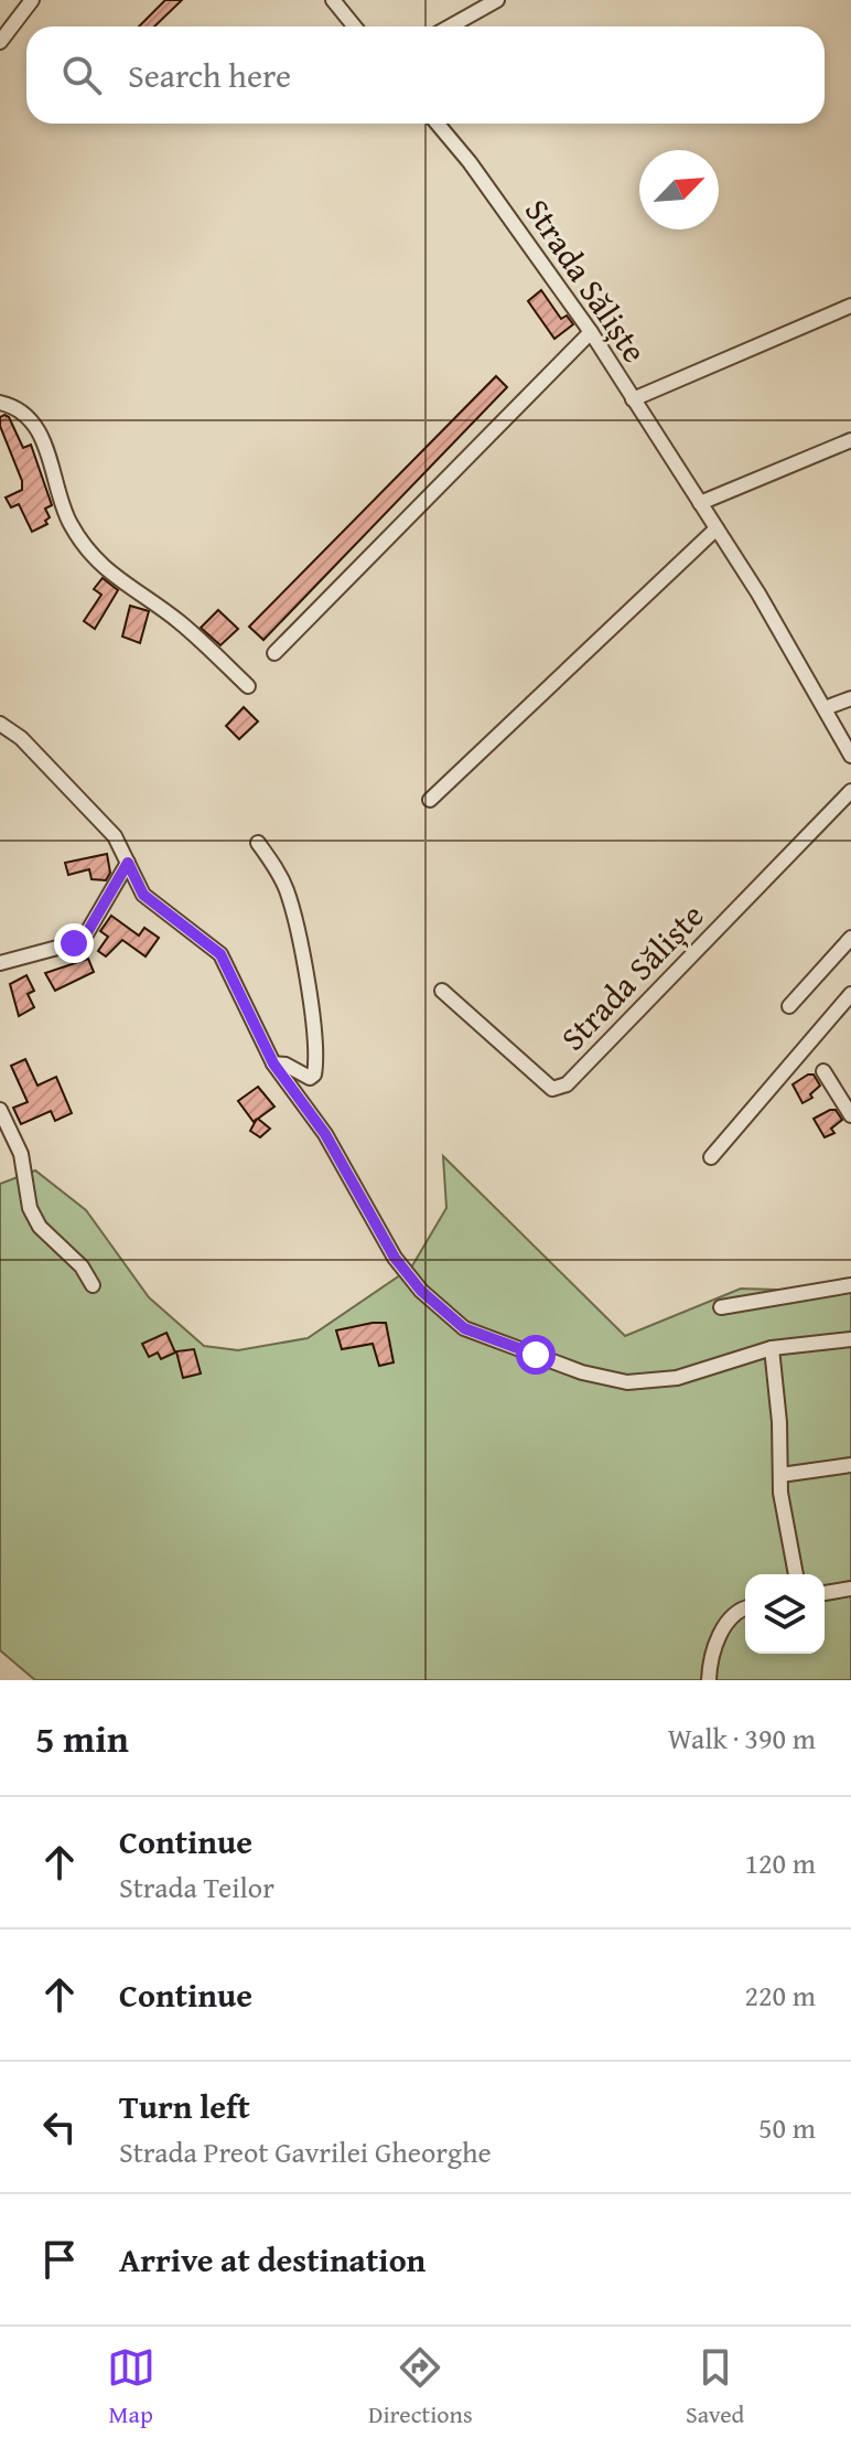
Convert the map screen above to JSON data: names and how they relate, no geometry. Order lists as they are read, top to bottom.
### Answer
{
  "streets": {
    "street": ["Strada Săliște"]
  },
  "north": "top right",
  "page": {
    "search": "Search here",
    "heading": ["5 min", "Walk · 390 m"],
    "list": [
      ["Continue", "Strada Teilor", "120 m"],
      ["Continue", "220 m"],
      ["Turn left", "Strada Preot Gavrilei Gheorghe", "50 m"],
      "Arrive at destination"
    ],
    "nav": ["Map", "Directions", "Saved"]
  }
}
